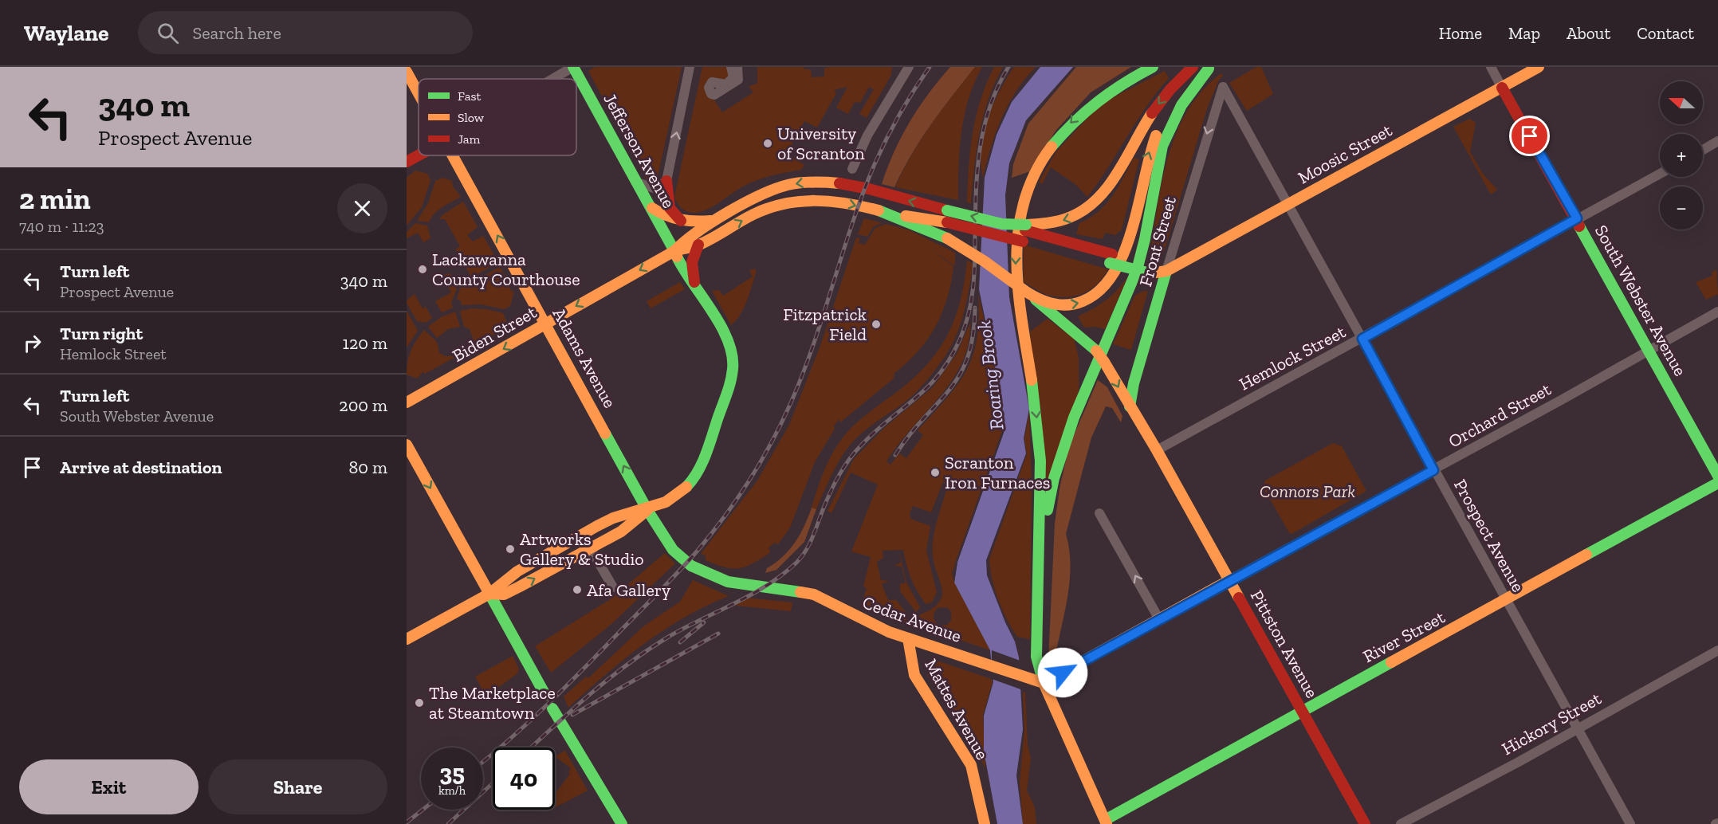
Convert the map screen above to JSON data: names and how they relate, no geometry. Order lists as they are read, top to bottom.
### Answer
{
  "streets": {
    "main road": [
      "Jefferson Avenue",
      "Moosic Street",
      "Front Street",
      "South Webster Avenue",
      "Biden Street",
      "Adams Avenue",
      "Orchard Street",
      "Cedar Avenue",
      "River Street",
      "Pittston Avenue",
      "Mattes Avenue"
    ],
    "street": ["Hemlock Street", "Prospect Avenue", "Hickory Street"]
  },
  "crossings": [
    ["Jefferson Avenue", "Biden Street"],
    ["Jefferson Avenue", "Adams Avenue"],
    ["Jefferson Avenue", "Cedar Avenue"],
    ["Moosic Street", "Front Street"],
    ["Moosic Street", "South Webster Avenue"],
    ["Moosic Street", "Prospect Avenue"],
    ["Front Street", "Prospect Avenue"],
    ["Front Street", "Pittston Avenue"],
    ["South Webster Avenue", "Hemlock Street"],
    ["South Webster Avenue", "Orchard Street"],
    ["Biden Street", "Adams Avenue"],
    ["Adams Avenue", "Cedar Avenue"],
    ["Hemlock Street", "Prospect Avenue"],
    ["Hemlock Street", "Pittston Avenue"],
    ["Orchard Street", "Prospect Avenue"],
    ["Orchard Street", "Cedar Avenue"],
    ["Orchard Street", "Pittston Avenue"],
    ["Prospect Avenue", "River Street"],
    ["Prospect Avenue", "Hickory Street"],
    ["Cedar Avenue", "Mattes Avenue"],
    ["River Street", "Pittston Avenue"]
  ],
  "one_way": ["Front Street", "Biden Street", "Adams Avenue"],
  "water": ["Roaring Brook"],
  "parks": ["Connors Park"],
  "places": [
    "University of Scranton",
    "Lackawanna County Courthouse",
    "Fitzpatrick Field",
    "Scranton Iron Furnaces",
    "Artworks Gallery & Studio",
    "Afa Gallery",
    "The Marketplace at Steamtown"
  ],
  "legend": ["Fast", "Slow", "Jam"],
  "north": "left",
  "page": {
    "header": "Waylane",
    "search": "Search here",
    "nav": [
      "Home",
      "Map",
      "About",
      "Contact"
    ],
    "turn": ["340 m", "Prospect Avenue"],
    "map_buttons": ["+", "−"],
    "heading": ["2 min", "740 m · 11:23"],
    "list": [
      {
        "name": "Turn left",
        "note": "Prospect Avenue",
        "value": "340 m"
      },
      {
        "name": "Turn right",
        "note": "Hemlock Street",
        "value": "120 m"
      },
      {
        "name": "Turn left",
        "note": "South Webster Avenue",
        "value": "200 m"
      },
      {
        "name": "Arrive at destination",
        "value": "80 m"
      }
    ],
    "speed": "35 km/h",
    "limit": "40",
    "buttons": ["Exit", "Share"]
  }
}
